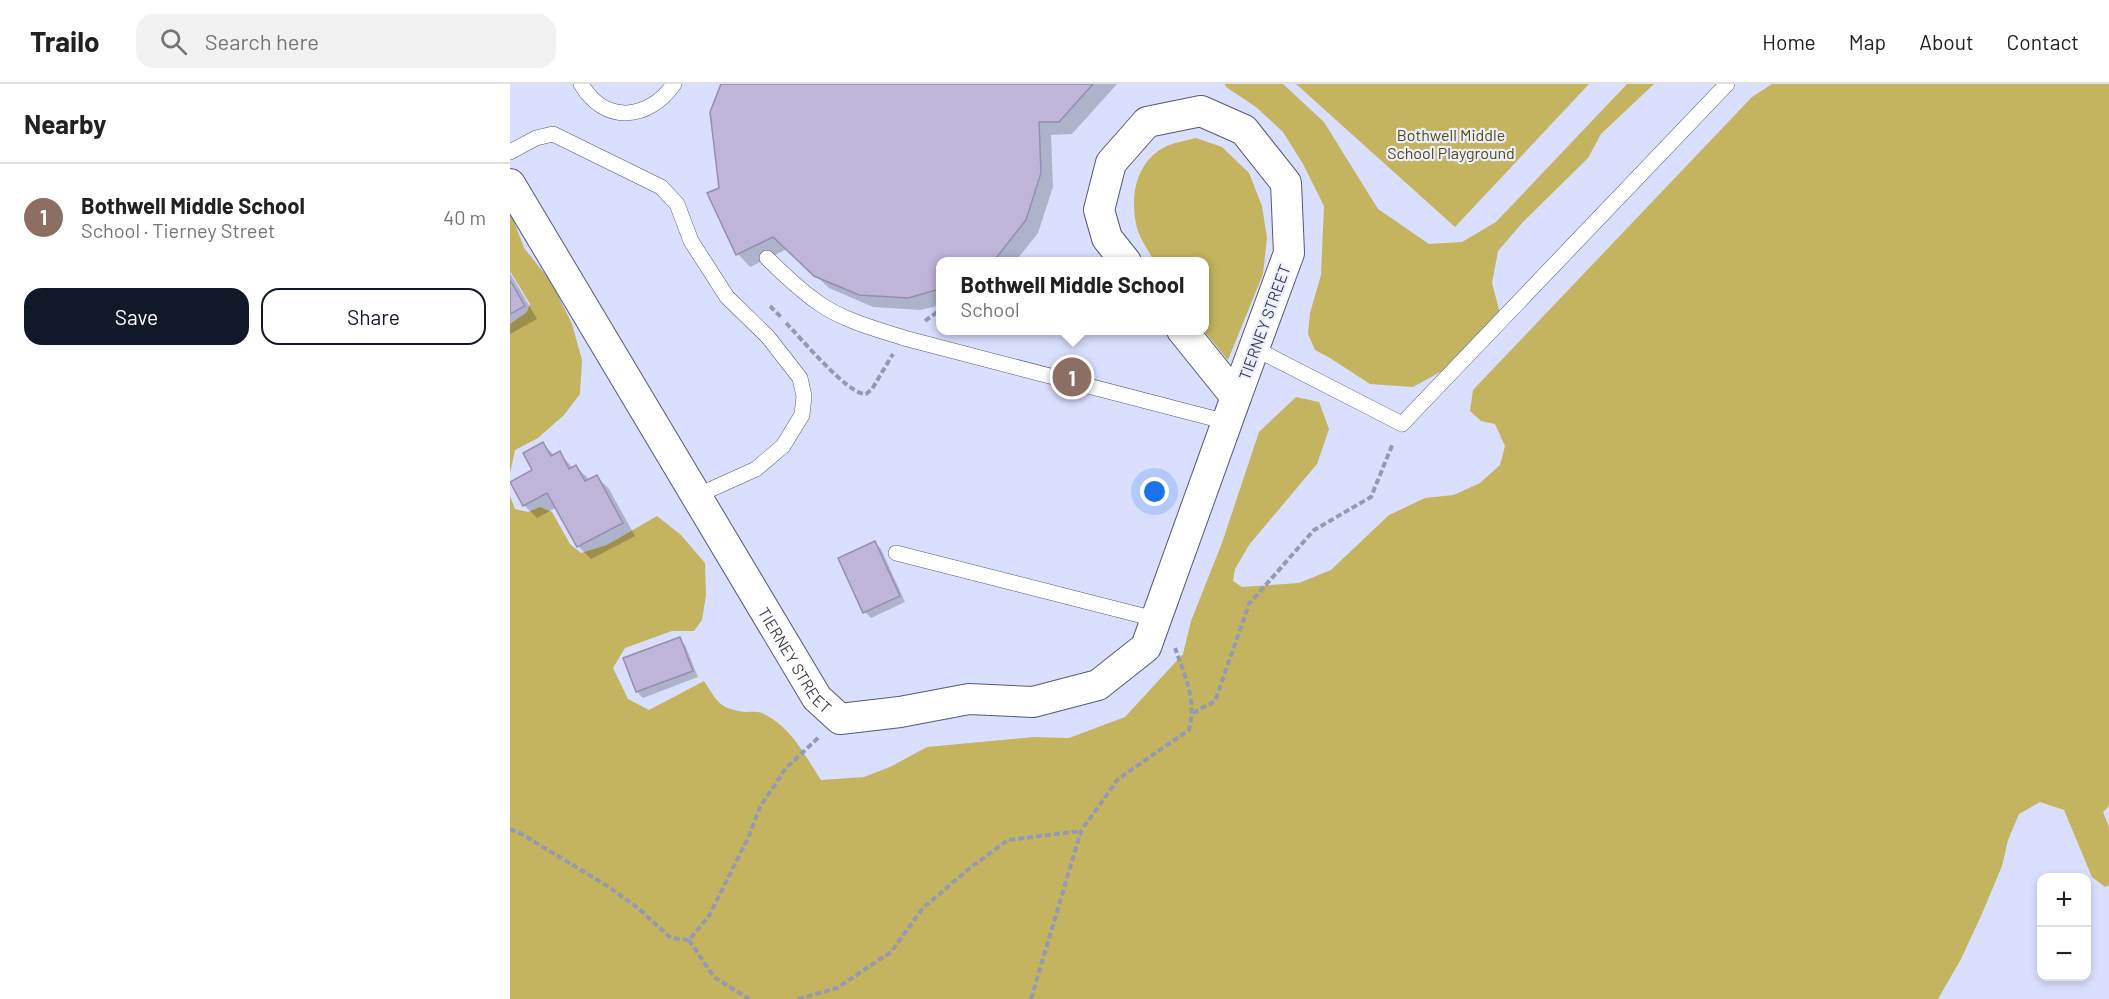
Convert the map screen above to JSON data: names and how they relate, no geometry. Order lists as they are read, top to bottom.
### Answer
{
  "streets": {
    "street": ["TIERNEY STREET"]
  },
  "parks": ["Bothwell Middle School Playground"],
  "page": {
    "header": "Trailo",
    "search": "Search here",
    "nav": [
      "Home",
      "Map",
      "About",
      "Contact"
    ],
    "heading": "Nearby",
    "list": [
      {
        "mark": "1",
        "name": "Bothwell Middle School",
        "note": "School · Tierney Street",
        "value": "40 m"
      }
    ],
    "popup": ["Bothwell Middle School", "School"],
    "buttons": ["Save", "Share"],
    "pins": "1",
    "map_buttons": ["+", "−"]
  }
}
